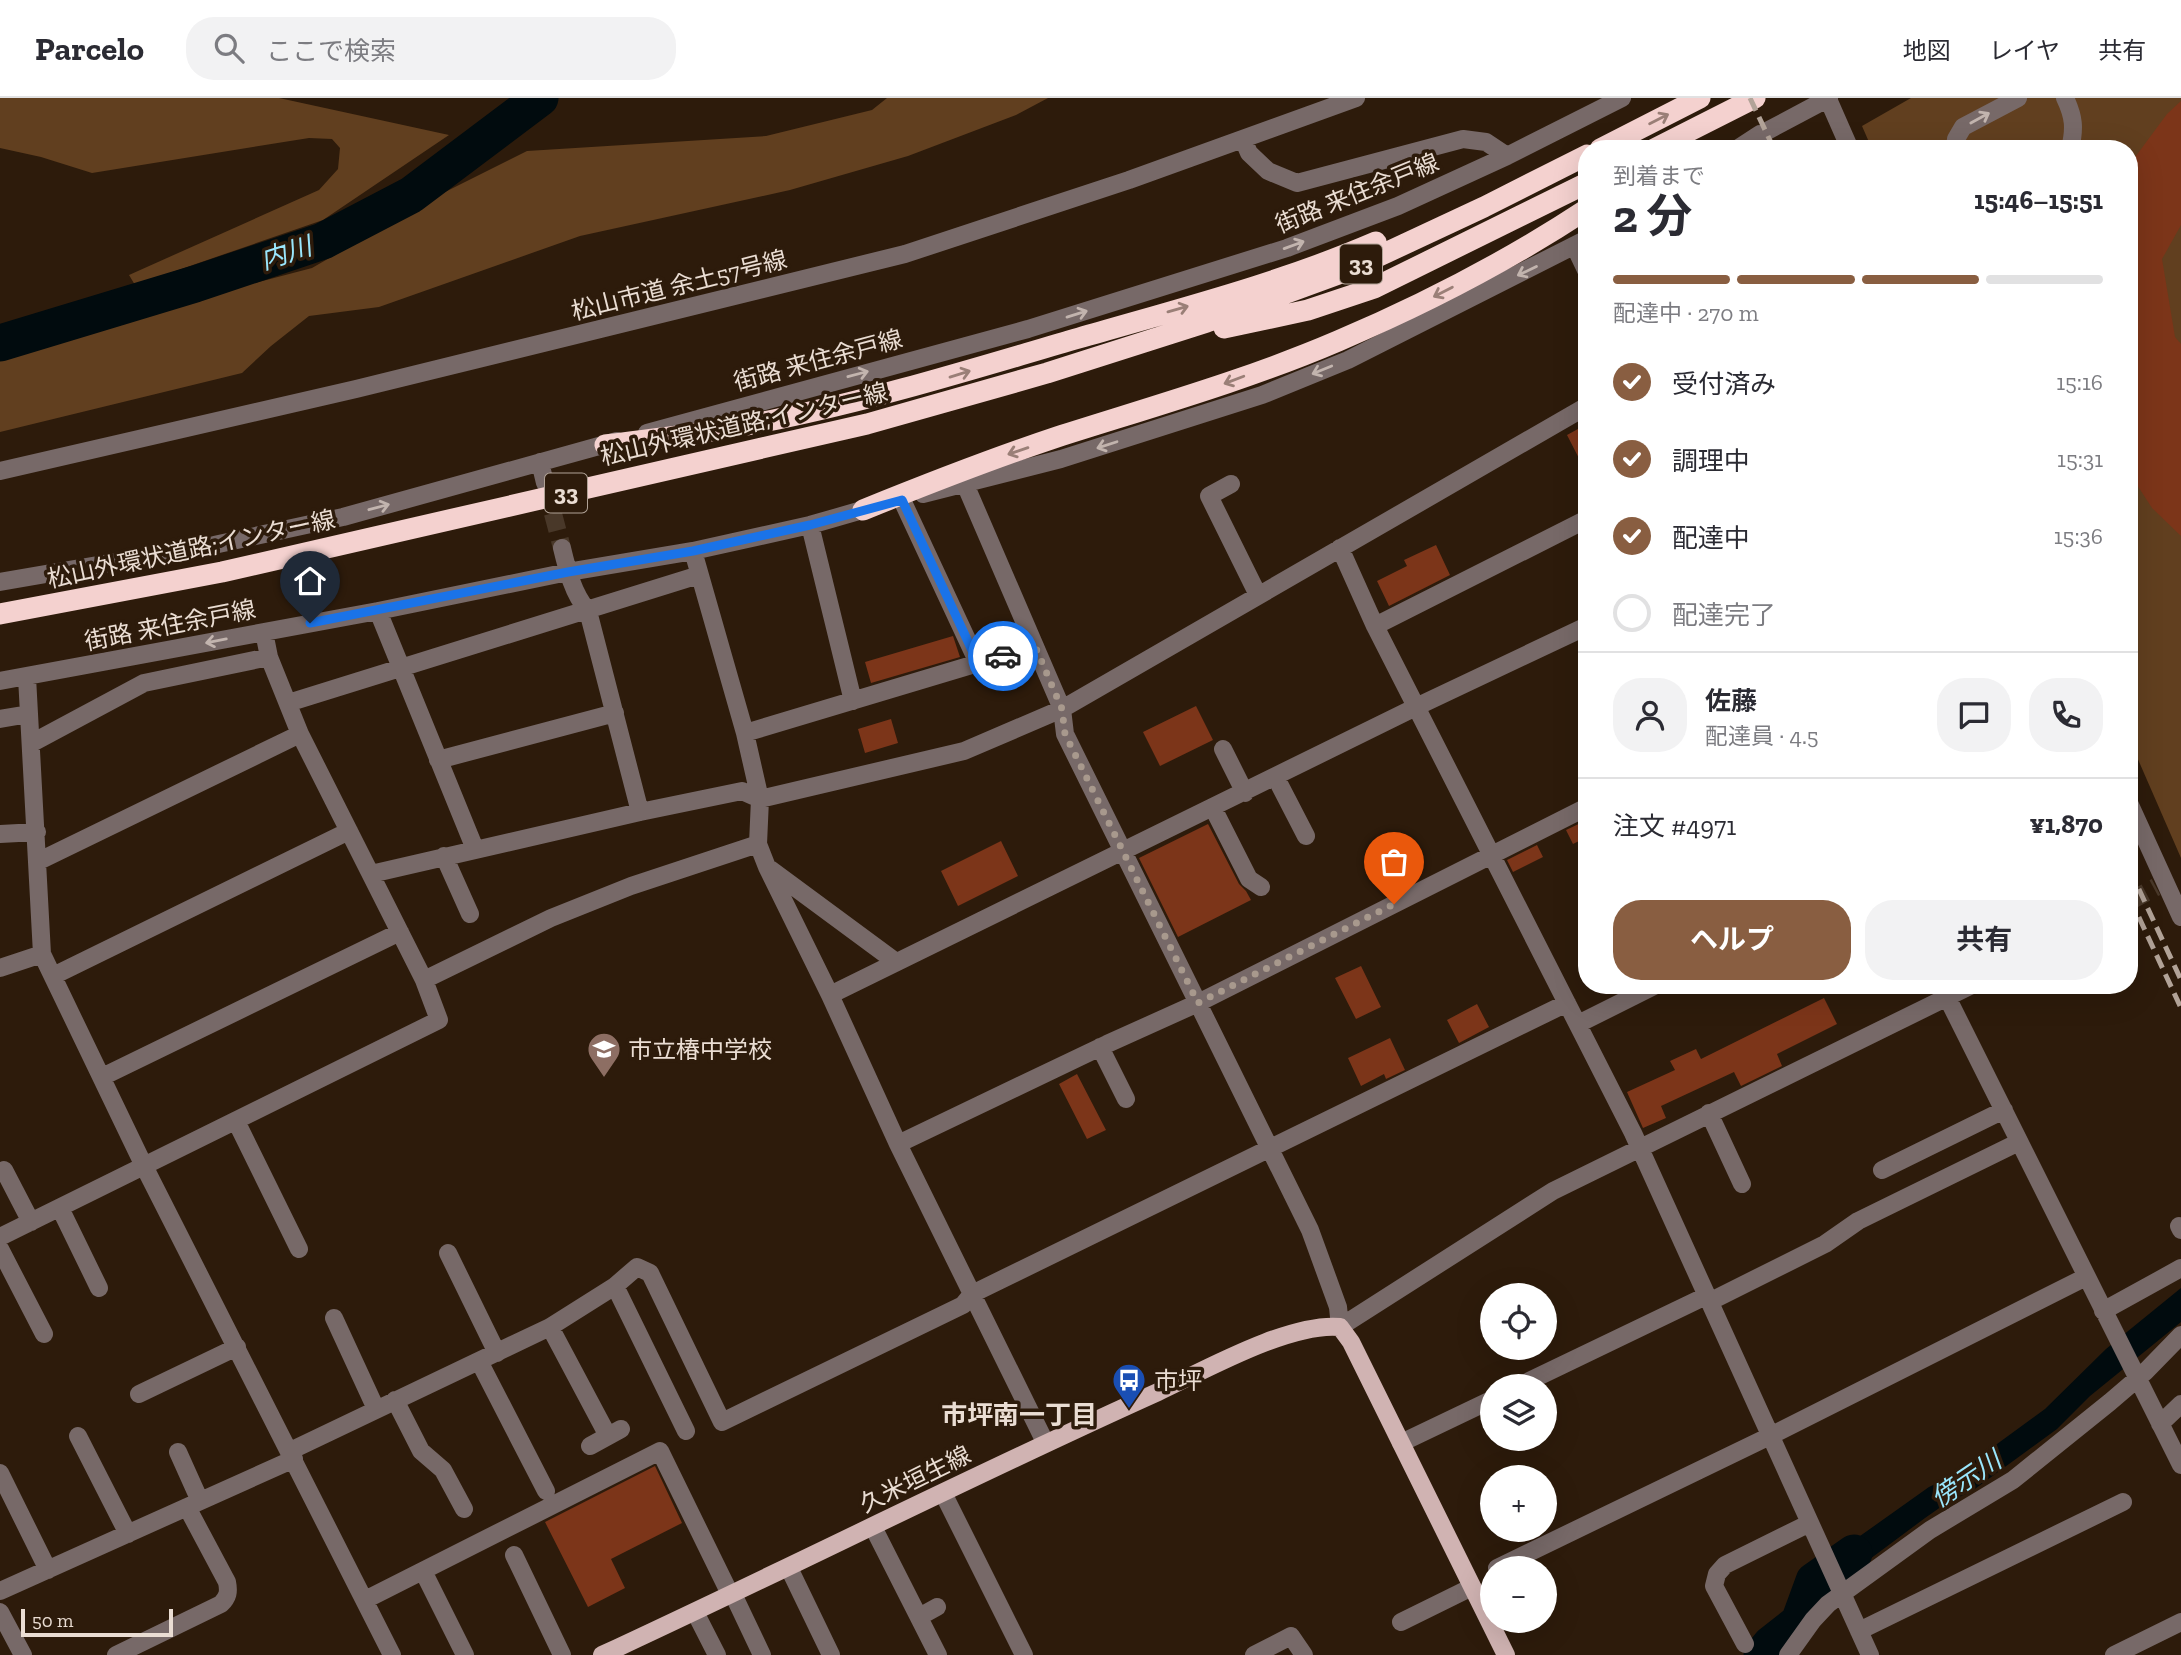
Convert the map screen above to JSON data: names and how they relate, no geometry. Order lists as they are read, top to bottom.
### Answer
{
  "streets": {
    "highway": ["33", "松山外環状道路;インター線"],
    "main road": ["久米垣生線"],
    "street": ["街路 来住余戸線", "松山市道 余土57号線"]
  },
  "districts": ["市坪南一丁目"],
  "water": ["内川", "傍示川"],
  "places": {
    "school or university": ["市立椿中学校"],
    "bus stop": ["市坪"]
  },
  "scale_bar": "50 m",
  "page": {
    "header": "Parcelo",
    "search": "ここで検索",
    "nav": ["地図", "レイヤ", "共有"],
    "heading": ["2 分", "到着まで", "15:46–15:51"],
    "panel": [
      "佐藤",
      "配達員 · 4.5",
      "注文 #4971",
      "¥1,870"
    ],
    "bar": "配達中 · 270 m",
    "list": [
      ["受付済み", "15:16"],
      ["調理中", "15:31"],
      ["配達中", "15:36"],
      "配達完了"
    ],
    "buttons": ["ヘルプ", "共有"],
    "map_buttons": ["+", "−"],
    "scale": "50 m"
  }
}
